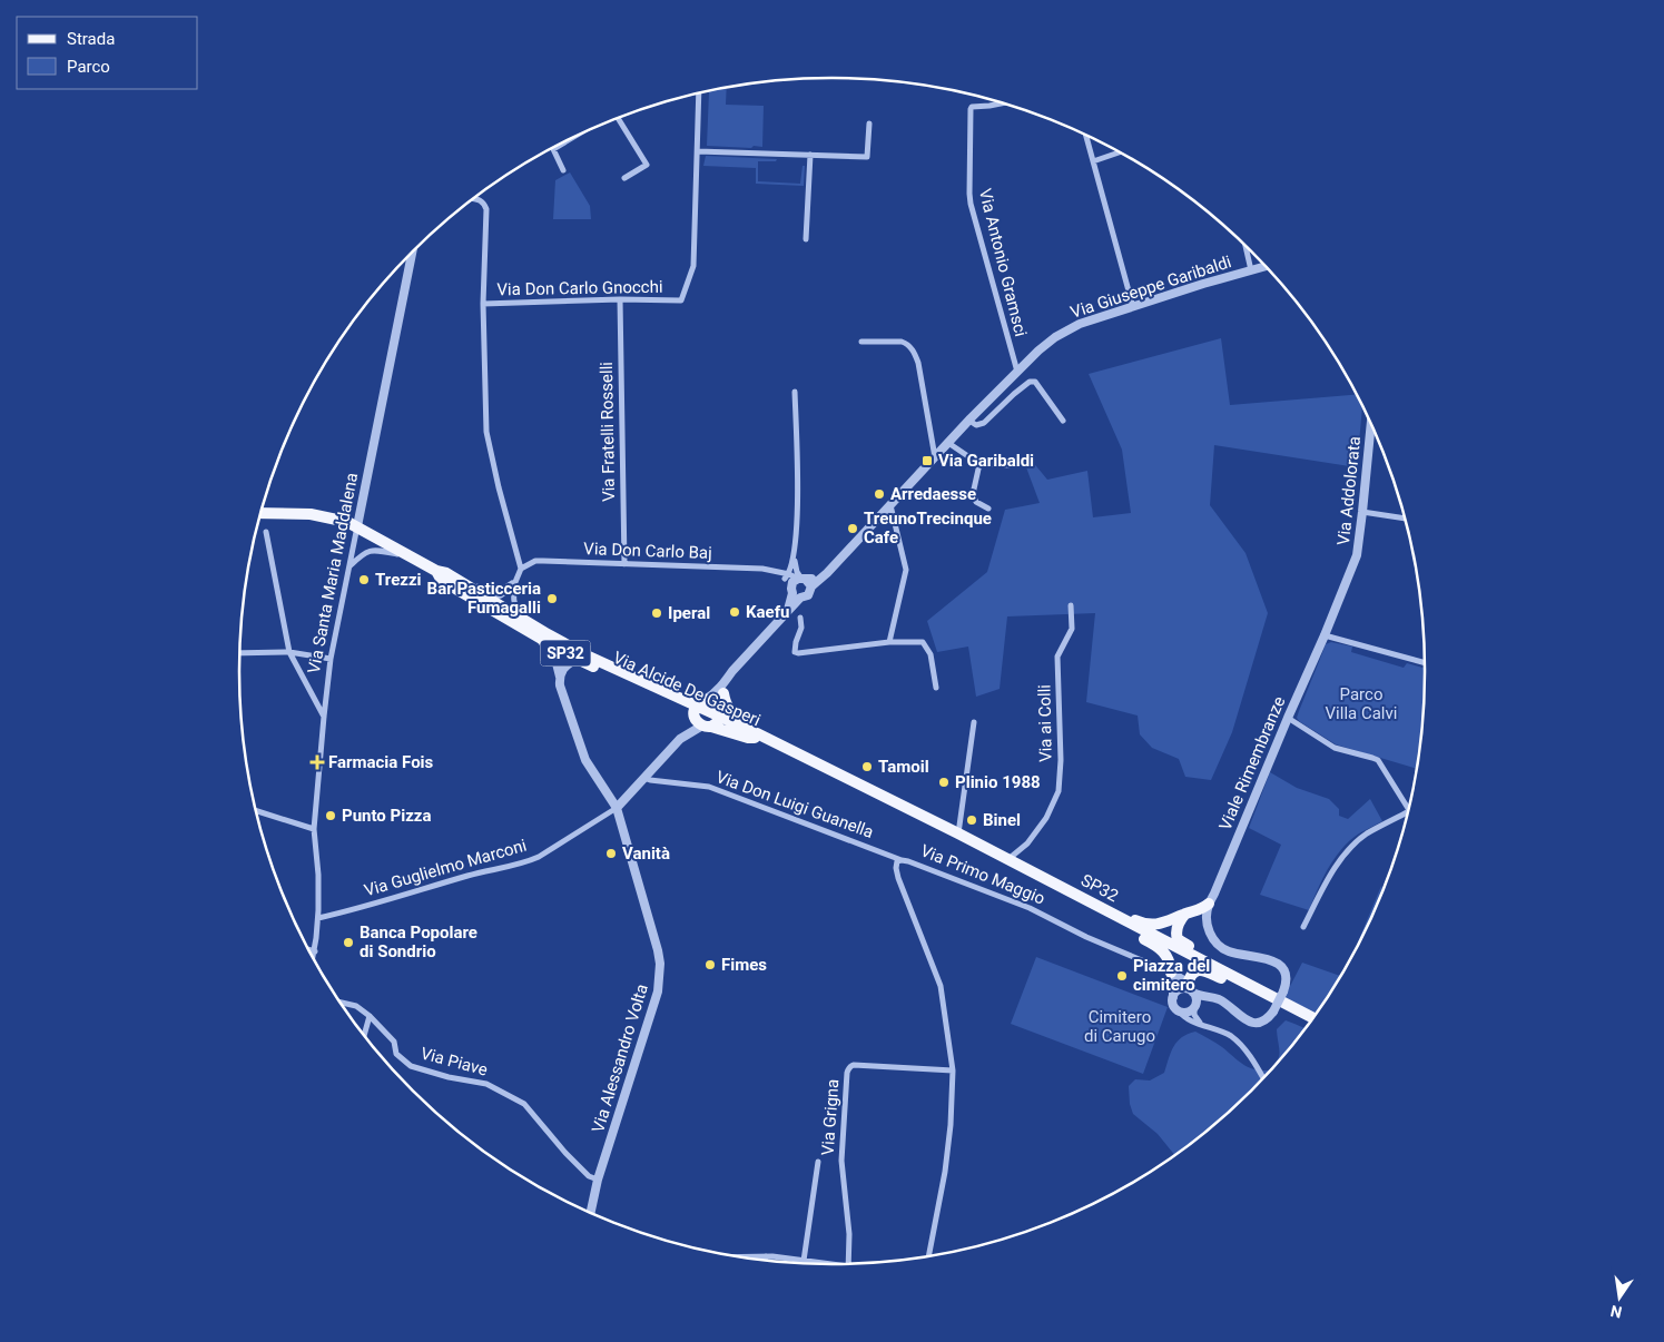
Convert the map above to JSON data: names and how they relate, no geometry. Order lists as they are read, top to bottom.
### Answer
{
  "streets": {
    "main road": ["SP32", "Via Alcide De Gasperi"],
    "street": [
      "Via Antonio Gramsci",
      "Via Giuseppe Garibaldi",
      "Via Don Carlo Gnocchi",
      "Via Fratelli Rosselli",
      "Via Addolorata",
      "Via Don Carlo Baj",
      "Via Santa Maria Maddalena",
      "Via ai Colli",
      "Viale Rimembranze",
      "Via Don Luigi Guanella",
      "Via Guglielmo Marconi",
      "Via Primo Maggio",
      "Via Alessandro Volta",
      "Via Piave",
      "Via Grigna"
    ]
  },
  "crossings": [
    ["Via Antonio Gramsci", "Via Giuseppe Garibaldi"],
    ["Via Giuseppe Garibaldi", "Via Don Carlo Baj"],
    ["Via Don Carlo Gnocchi", "Via Fratelli Rosselli"],
    ["Via Fratelli Rosselli", "Via Don Carlo Baj"],
    ["Via Addolorata", "Viale Rimembranze"],
    ["Via Santa Maria Maddalena", "Via Alcide De Gasperi"],
    ["Via Santa Maria Maddalena", "Via Guglielmo Marconi"],
    ["SP32", "Via Alcide De Gasperi"],
    ["Via Alcide De Gasperi", "Via ai Colli"],
    ["Via Alcide De Gasperi", "Via Guglielmo Marconi"],
    ["Via Alcide De Gasperi", "Via Alessandro Volta"],
    ["Via Don Luigi Guanella", "Via Guglielmo Marconi"],
    ["Via Don Luigi Guanella", "Via Primo Maggio"],
    ["Via Guglielmo Marconi", "Via Alessandro Volta"],
    ["Via Primo Maggio", "Via Grigna"],
    ["Via Alessandro Volta", "Via Piave"]
  ],
  "parks": ["Parco Villa Calvi", "Cimitero di Carugo"],
  "places": {
    "transit": ["Via Garibaldi"],
    "other": [
      "Arredaesse",
      "TreunoTrecinque Cafe",
      "Trezzi",
      "Bar Pasticceria Fumagalli",
      "Kaefu",
      "Iperal",
      "Tamoil",
      "Plinio 1988",
      "Punto Pizza",
      "Binel",
      "Vanità",
      "Banca Popolare di Sondrio",
      "Fimes",
      "Piazza del cimitero"
    ],
    "health": ["Farmacia Fois"]
  },
  "legend": ["Strada", "Parco"],
  "north": "bottom"
}
